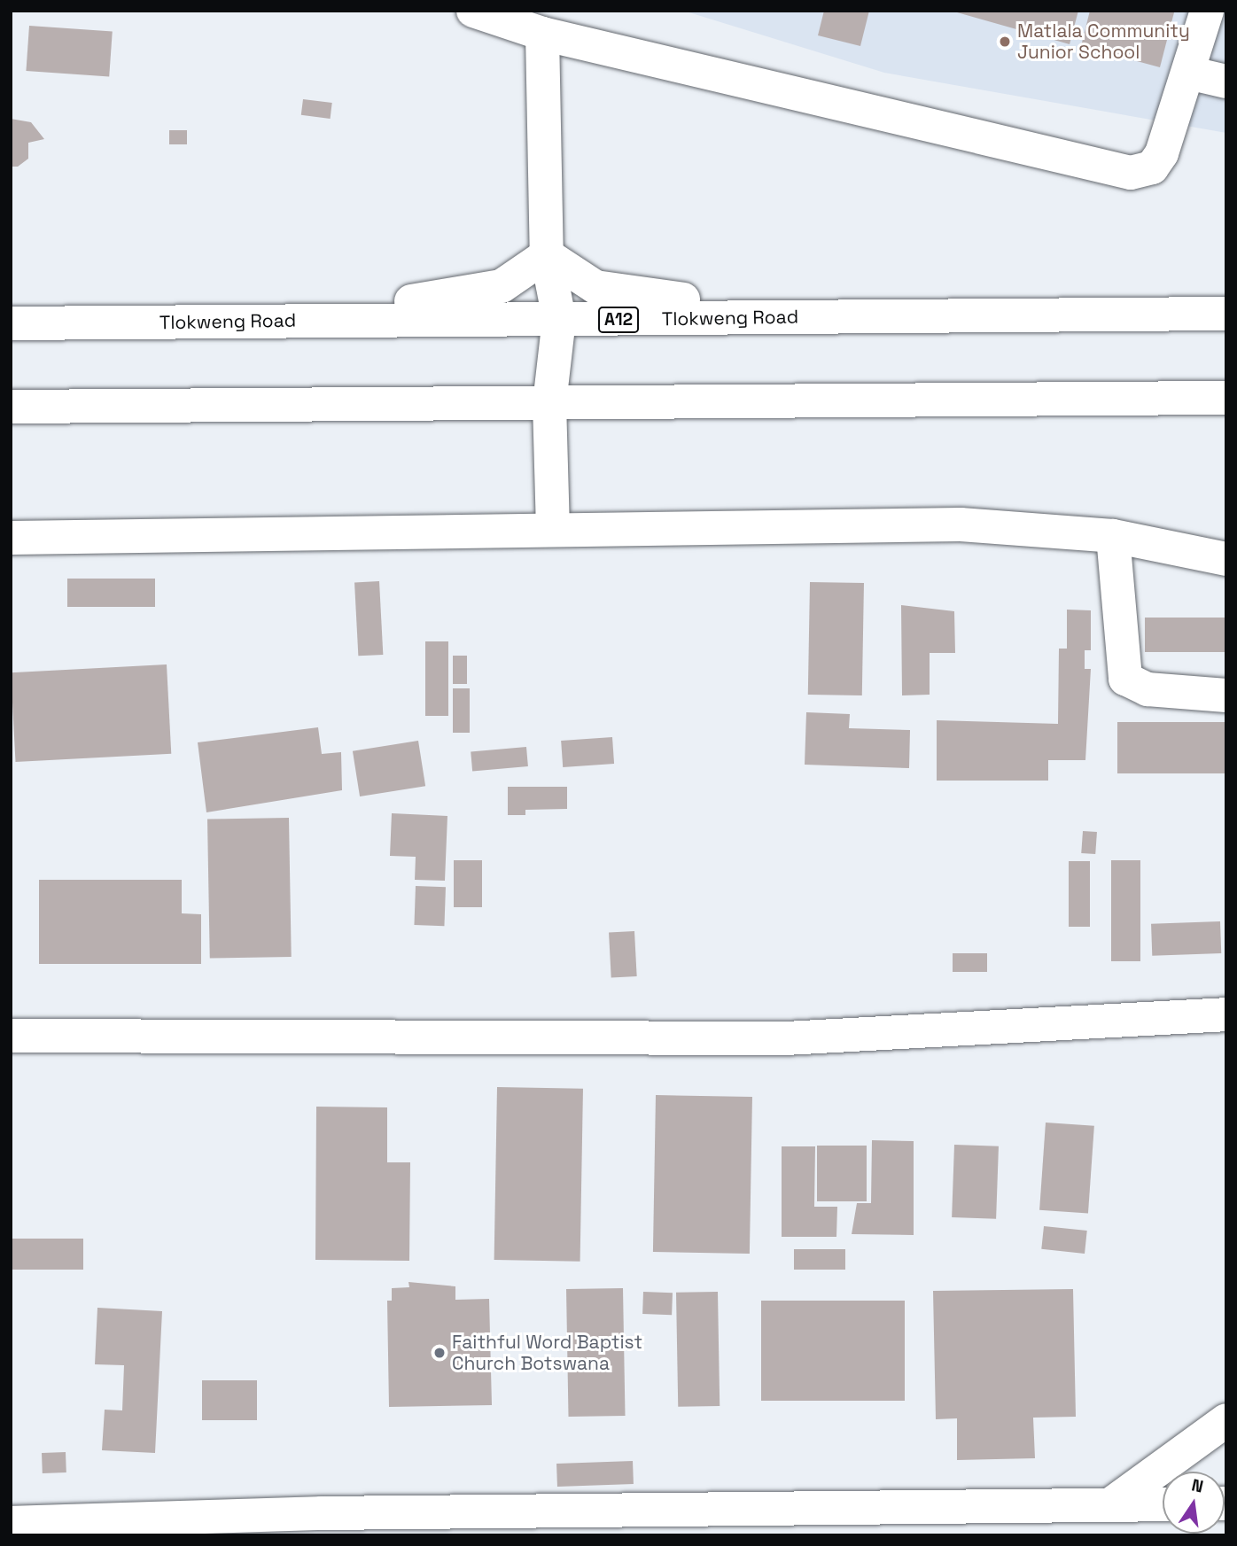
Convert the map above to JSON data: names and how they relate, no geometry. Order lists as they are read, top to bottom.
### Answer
{
  "streets": {
    "street": ["Tlokweng Road", "A12"]
  },
  "places": ["Matlala Community Junior School", "Faithful Word Baptist Church Botswana"],
  "north": "top"
}
